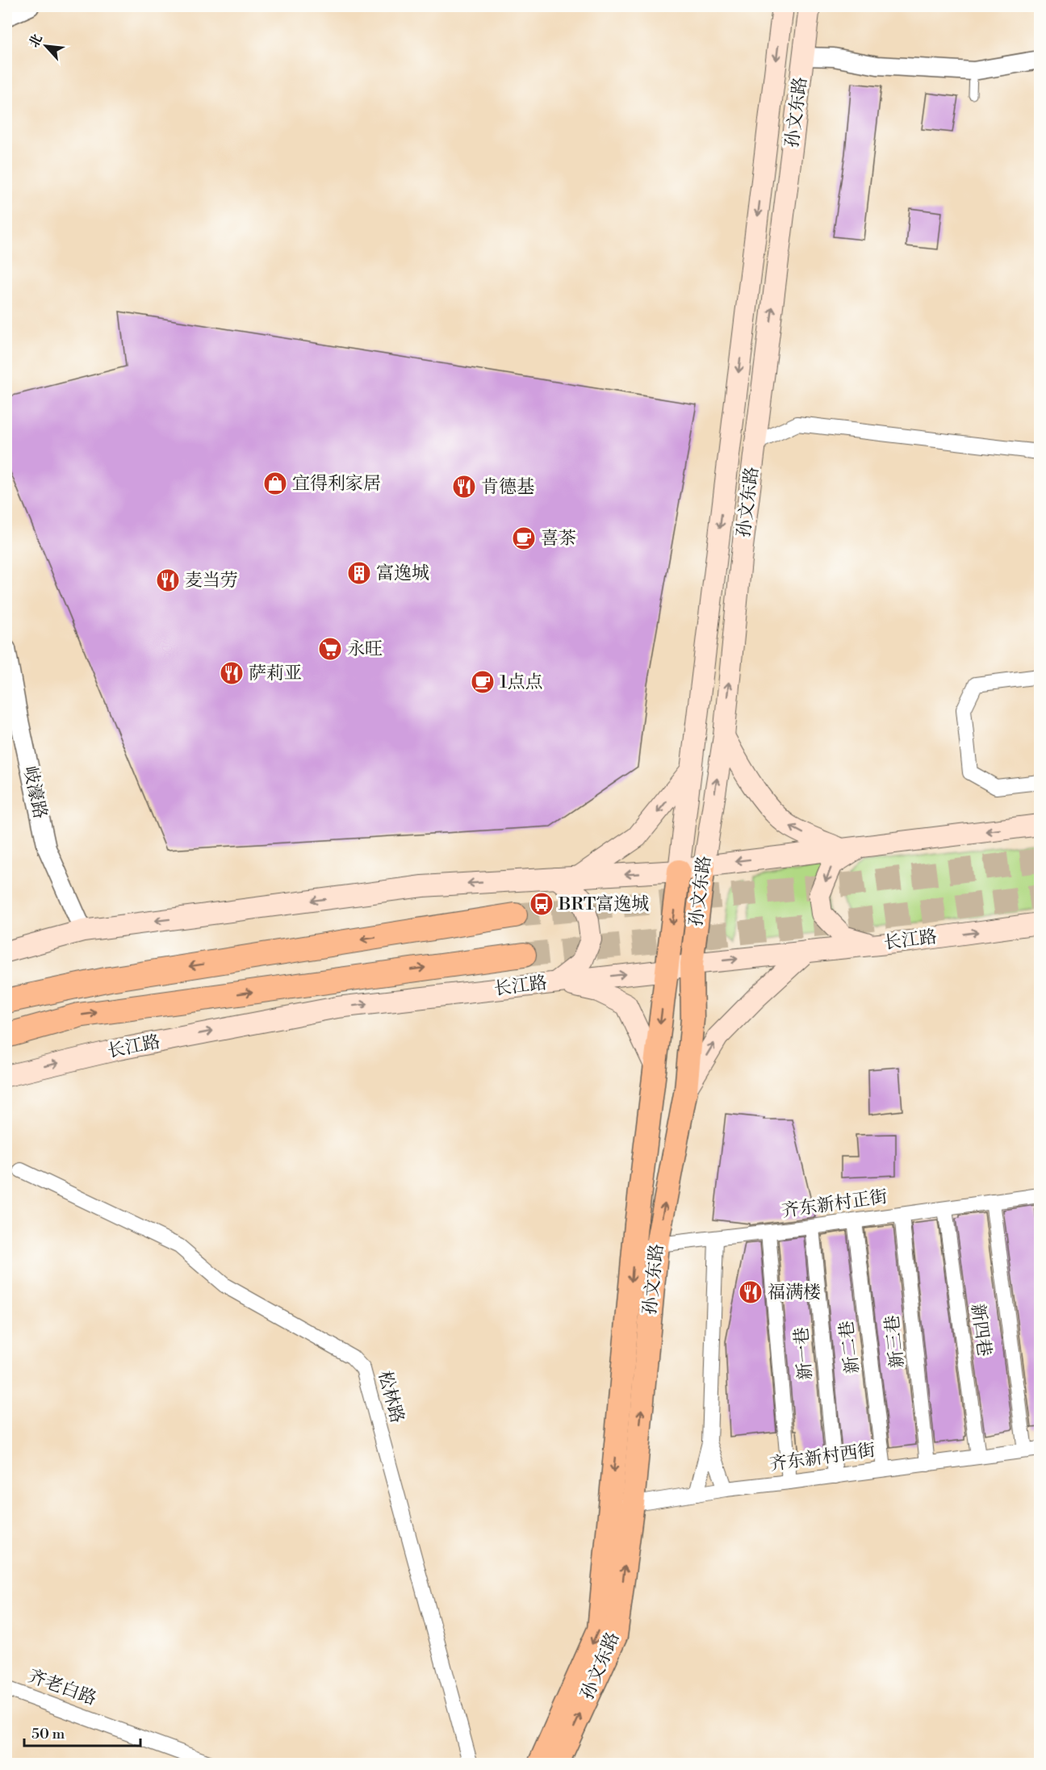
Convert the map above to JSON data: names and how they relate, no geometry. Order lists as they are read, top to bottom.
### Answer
{
  "streets": {
    "highway": ["长江路"],
    "main road": ["孙文东路"],
    "street": [
      "岐濠路",
      "齐东新村正街",
      "新四巷",
      "新三巷",
      "新二巷",
      "新一巷",
      "松林路",
      "齐东新村西街",
      "齐老白路"
    ]
  },
  "crossings": [
    ["孙文东路", "长江路"],
    ["孙文东路", "齐东新村正街"],
    ["孙文东路", "齐东新村西街"],
    ["齐东新村正街", "新四巷"],
    ["齐东新村正街", "新三巷"],
    ["齐东新村正街", "新二巷"],
    ["齐东新村正街", "新一巷"],
    ["新四巷", "齐东新村西街"],
    ["新三巷", "齐东新村西街"],
    ["新二巷", "齐东新村西街"],
    ["新一巷", "齐东新村西街"]
  ],
  "places": {
    "shop": ["宜得利家居"],
    "restaurant": [
      "肯德基",
      "麦当劳",
      "萨莉亚",
      "福满楼"
    ],
    "cafe": ["喜茶", "1点点"],
    "building": ["富逸城"],
    "supermarket": ["永旺"],
    "bus stop": ["BRT富逸城"]
  },
  "scale_bar": "50 m",
  "north": "top left"
}
